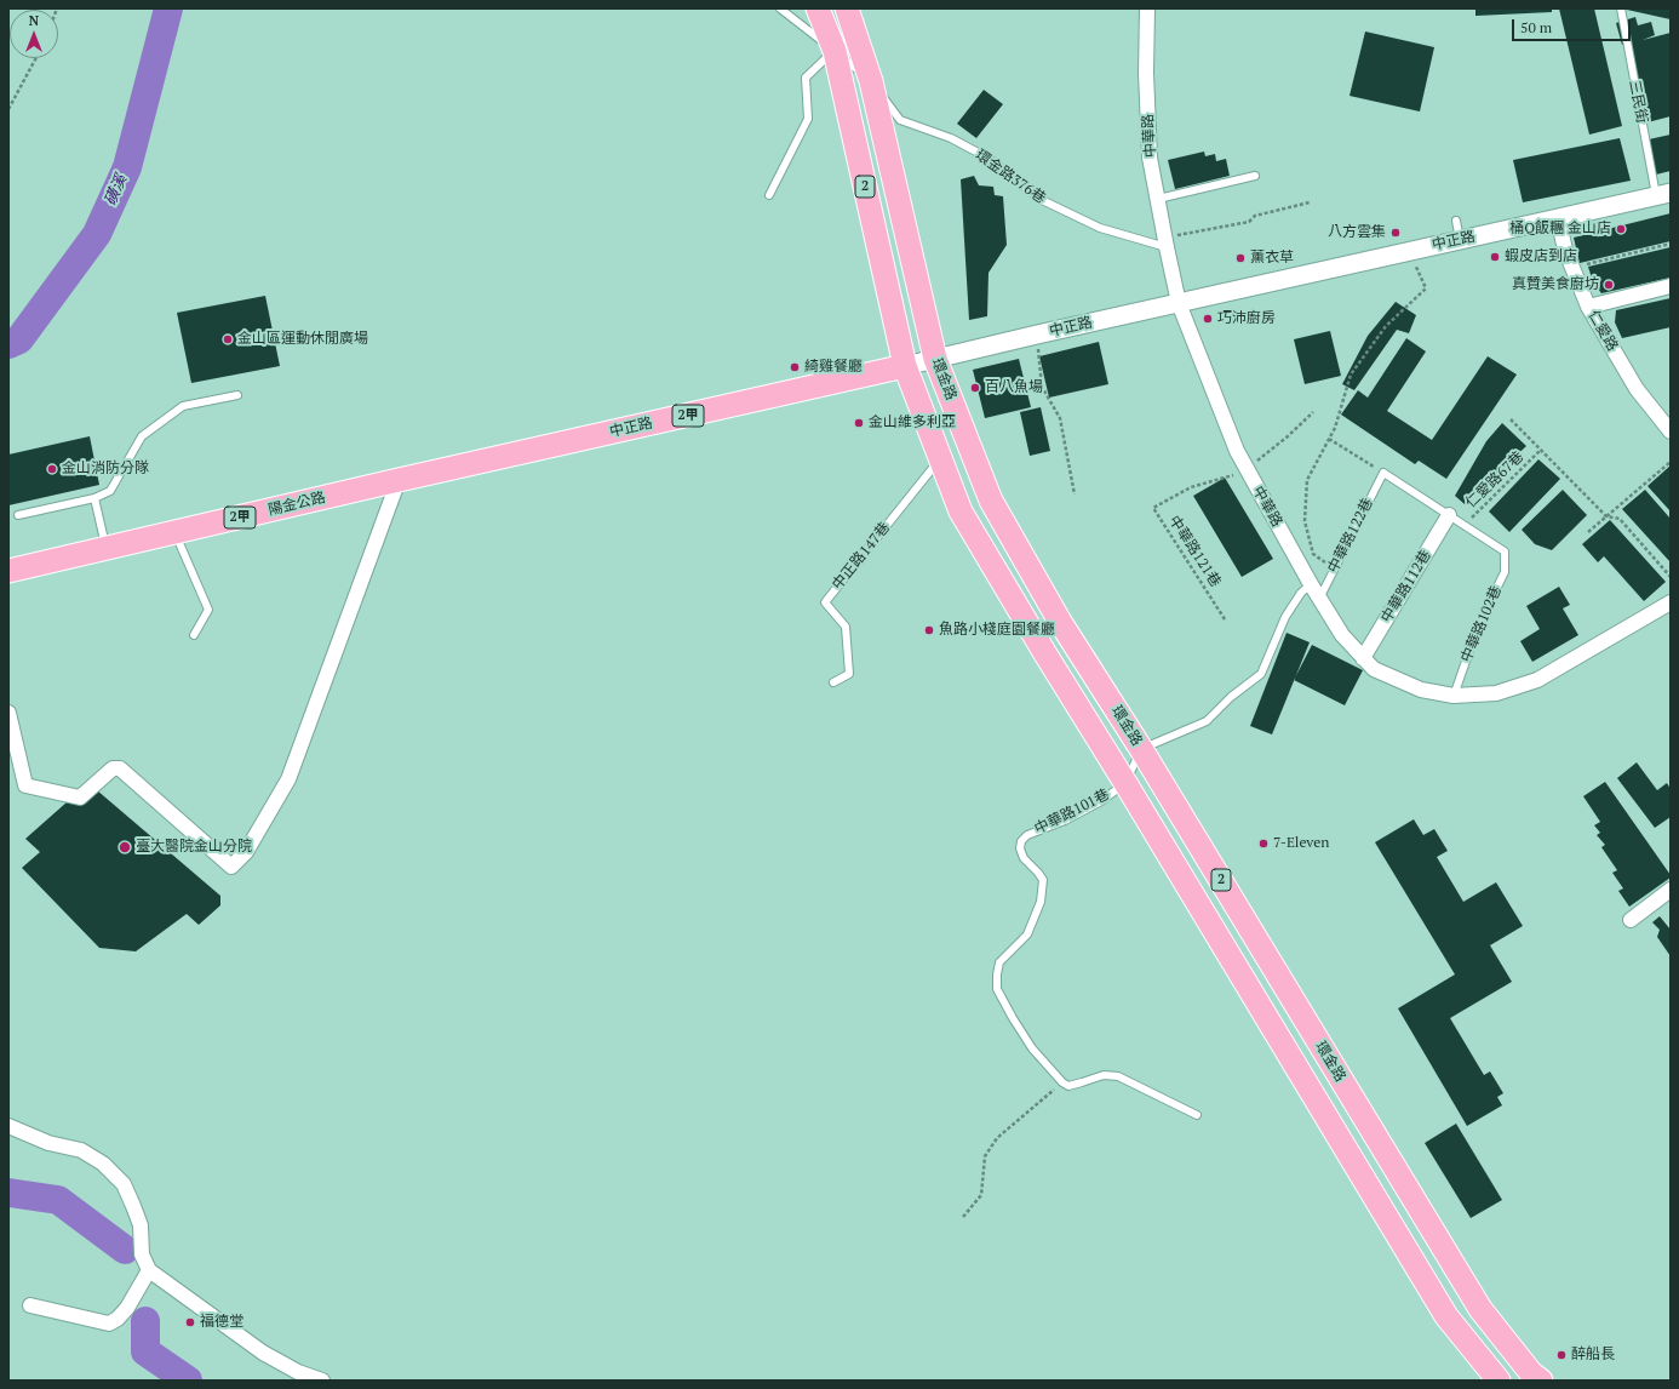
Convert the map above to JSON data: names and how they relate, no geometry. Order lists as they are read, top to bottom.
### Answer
{
  "streets": {
    "main road": [
      "2",
      "中正路",
      "環金路",
      "2甲",
      "陽金公路"
    ],
    "street": ["中華路", "仁愛路", "中華路112巷"],
    "lane": [
      "三民街",
      "環金路376巷",
      "中華路122巷",
      "中正路147巷",
      "中華路102巷",
      "中華路101巷"
    ],
    "path": ["仁愛路67巷", "中華路121巷"]
  },
  "crossings": [
    ["三民街", "中正路"],
    ["中華路", "環金路376巷"],
    ["中華路", "中正路"],
    ["中華路", "中華路122巷"],
    ["中華路", "中華路121巷"],
    ["中華路", "中華路112巷"],
    ["中華路", "中華路102巷"],
    ["環金路376巷", "2"],
    ["環金路376巷", "環金路"],
    ["2", "中正路"],
    ["2", "中正路147巷"],
    ["2", "中華路101巷"],
    ["中正路", "仁愛路"],
    ["中正路", "環金路"],
    ["中正路", "陽金公路"],
    ["環金路", "中華路101巷"],
    ["仁愛路67巷", "中華路102巷"]
  ],
  "water": ["磺溪"],
  "places": [
    "桶Q飯糰 金山店",
    "八方雲集",
    "蝦皮店到店",
    "薰衣草",
    "真贊美食廚坊",
    "巧沛廚房",
    "金山區運動休閒廣場",
    "綺雞餐廳",
    "百八魚場",
    "金山維多利亞",
    "金山消防分隊",
    "魚路小棧庭園餐廳",
    "7-Eleven",
    "臺大醫院金山分院",
    "福德堂",
    "醉船長"
  ],
  "scale_bar": "50 m",
  "north": "top"
}
